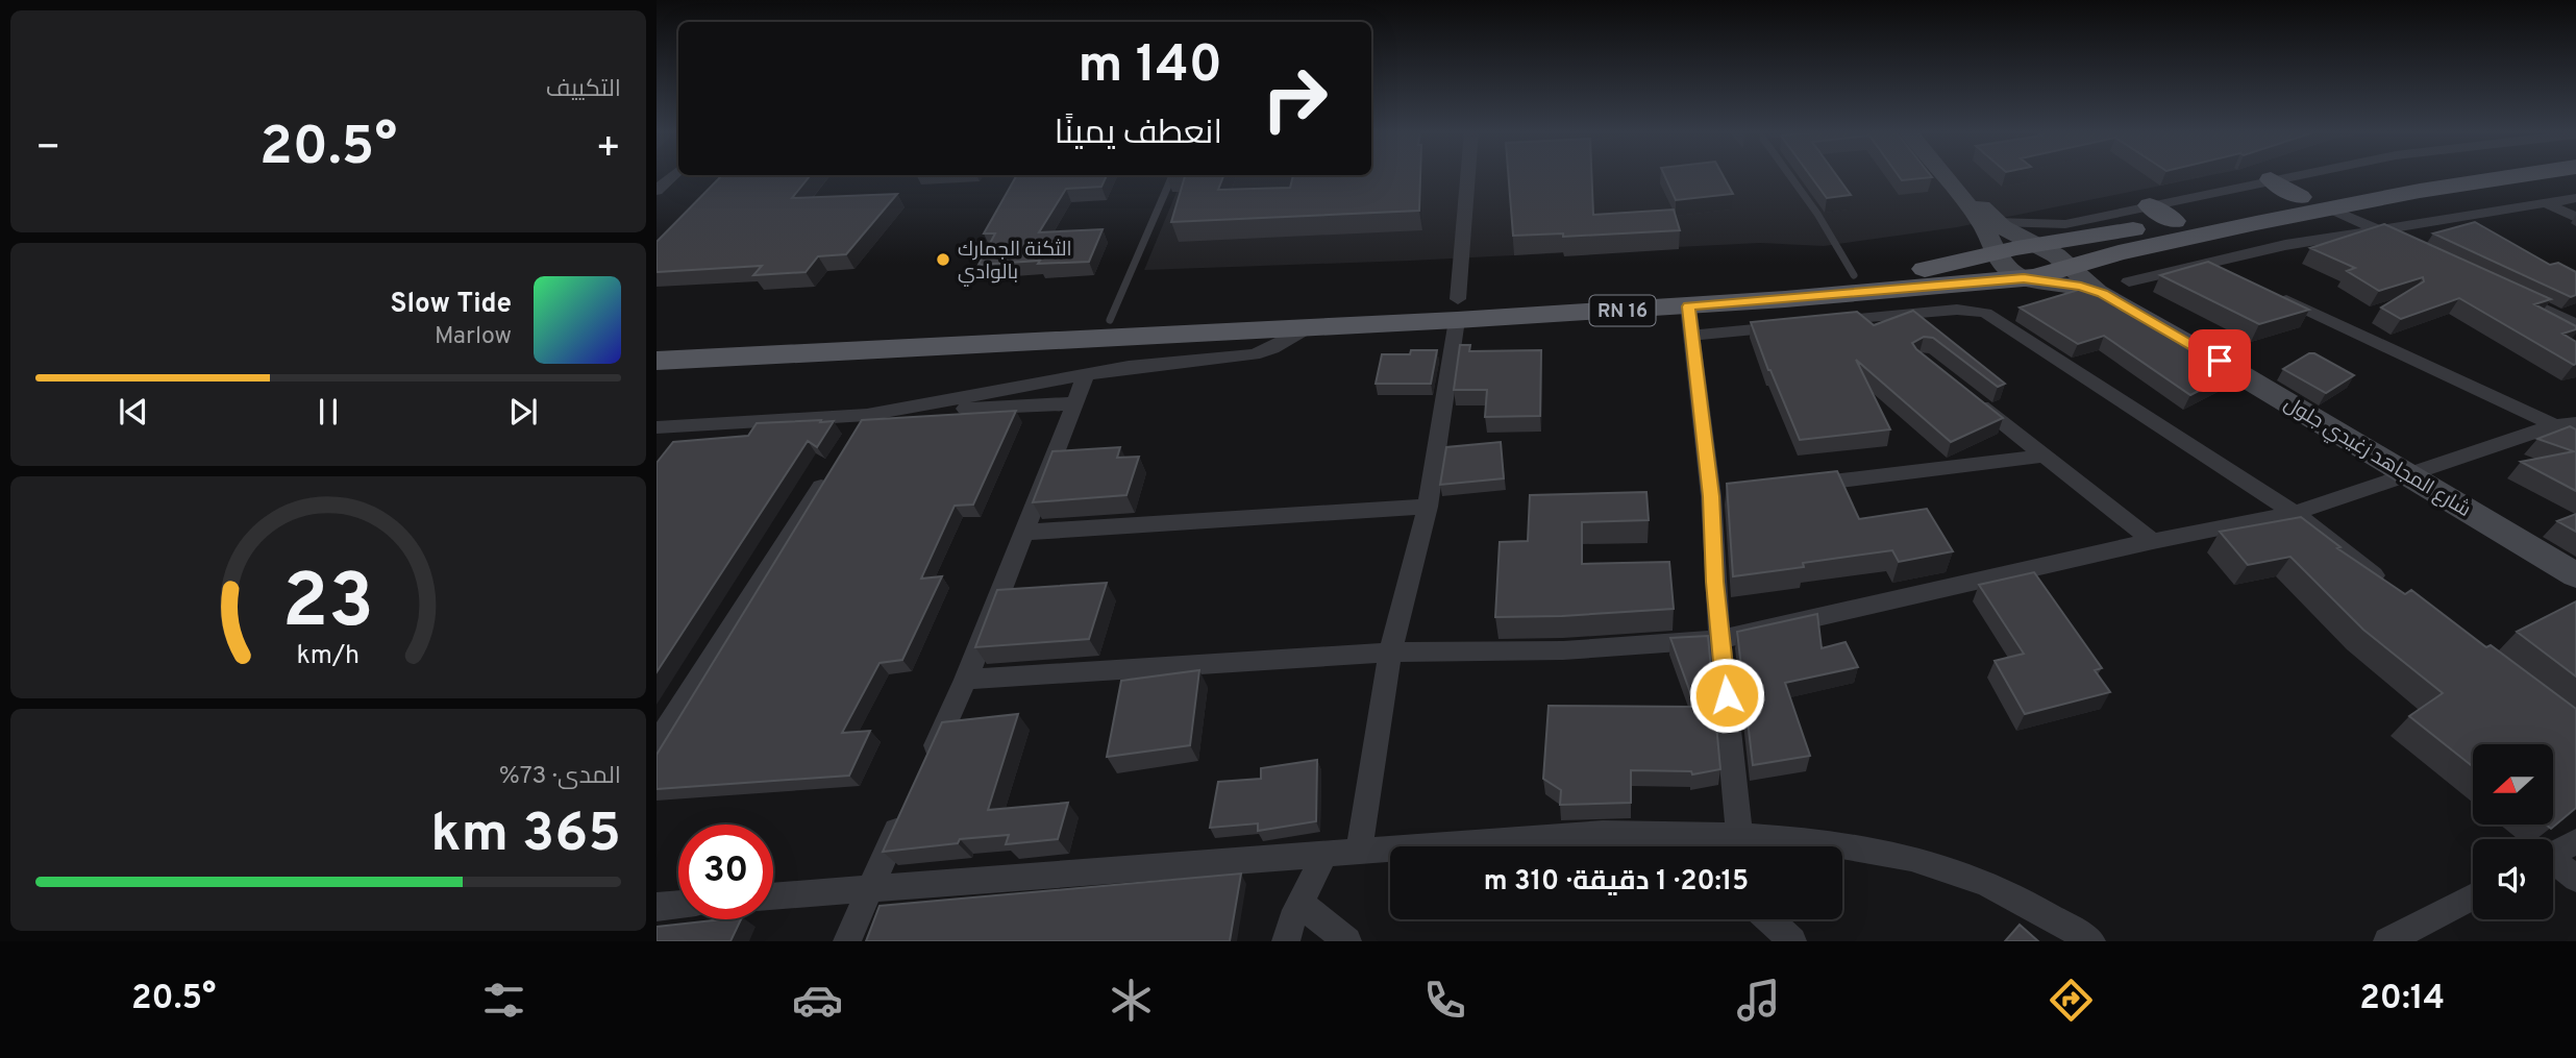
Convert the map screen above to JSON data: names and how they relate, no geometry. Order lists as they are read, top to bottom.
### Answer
{
  "streets": {
    "main road": ["RN 16"],
    "street": ["شارع المجاهد زغيدي جلول"]
  },
  "crossings": [
    ["RN 16", "شارع المجاهد زغيدي جلول"]
  ],
  "places": ["الثكنة الجمارك بالوادي"],
  "north": "left",
  "page": {
    "tile": [
      "التكييف",
      ["المدى · 73%", "365 km"]
    ],
    "turn": ["140 m", "انعطف يمينًا"],
    "heat": ["−", "20.5°", "+"],
    "song": ["Slow Tide", "Marlow"],
    "limit": "30",
    "trip": "20:15 · 1 دقيقة · 310 m",
    "tabs": ["20:14", "20.5°"],
    "gauge": ["23", "km/h"]
  }
}
